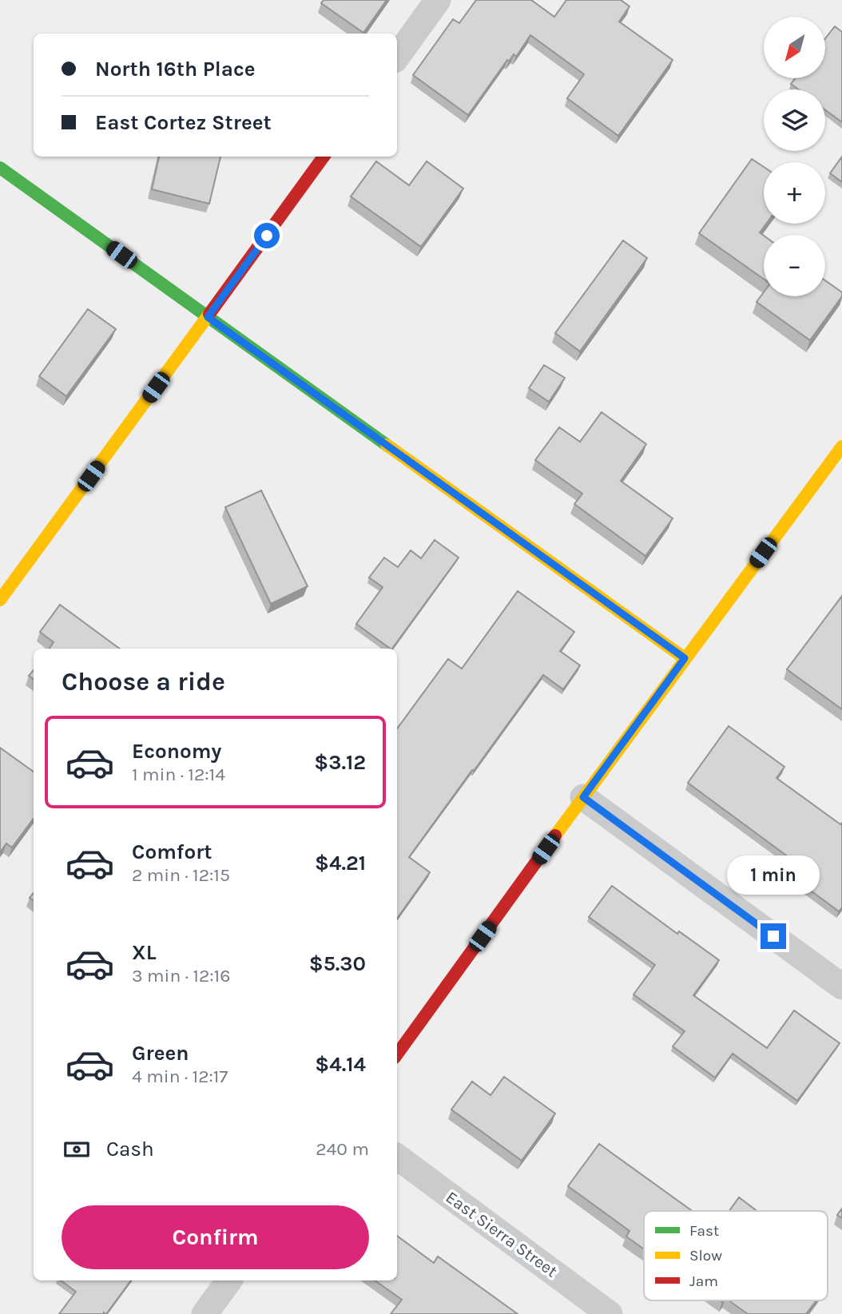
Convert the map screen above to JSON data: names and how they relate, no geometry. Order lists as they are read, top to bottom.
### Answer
{
  "streets": {
    "street": ["East Sierra Street"]
  },
  "legend": ["Fast", "Slow", "Jam"],
  "north": "bottom left",
  "page": {
    "map_buttons": ["+", "−"],
    "banner": ["North 16th Place", "East Cortez Street"],
    "heading": "Choose a ride",
    "list": [
      {
        "name": "Economy",
        "note": "1 min · 12:14",
        "value": "$3.12"
      },
      {
        "name": "Comfort",
        "note": "2 min · 12:15",
        "value": "$4.21"
      },
      {
        "name": "XL",
        "note": "3 min · 12:16",
        "value": "$5.30"
      },
      {
        "name": "Green",
        "note": "4 min · 12:17",
        "value": "$4.14"
      }
    ],
    "bubble": "1 min",
    "pay": ["Cash", "240 m"],
    "buttons": "Confirm"
  }
}
